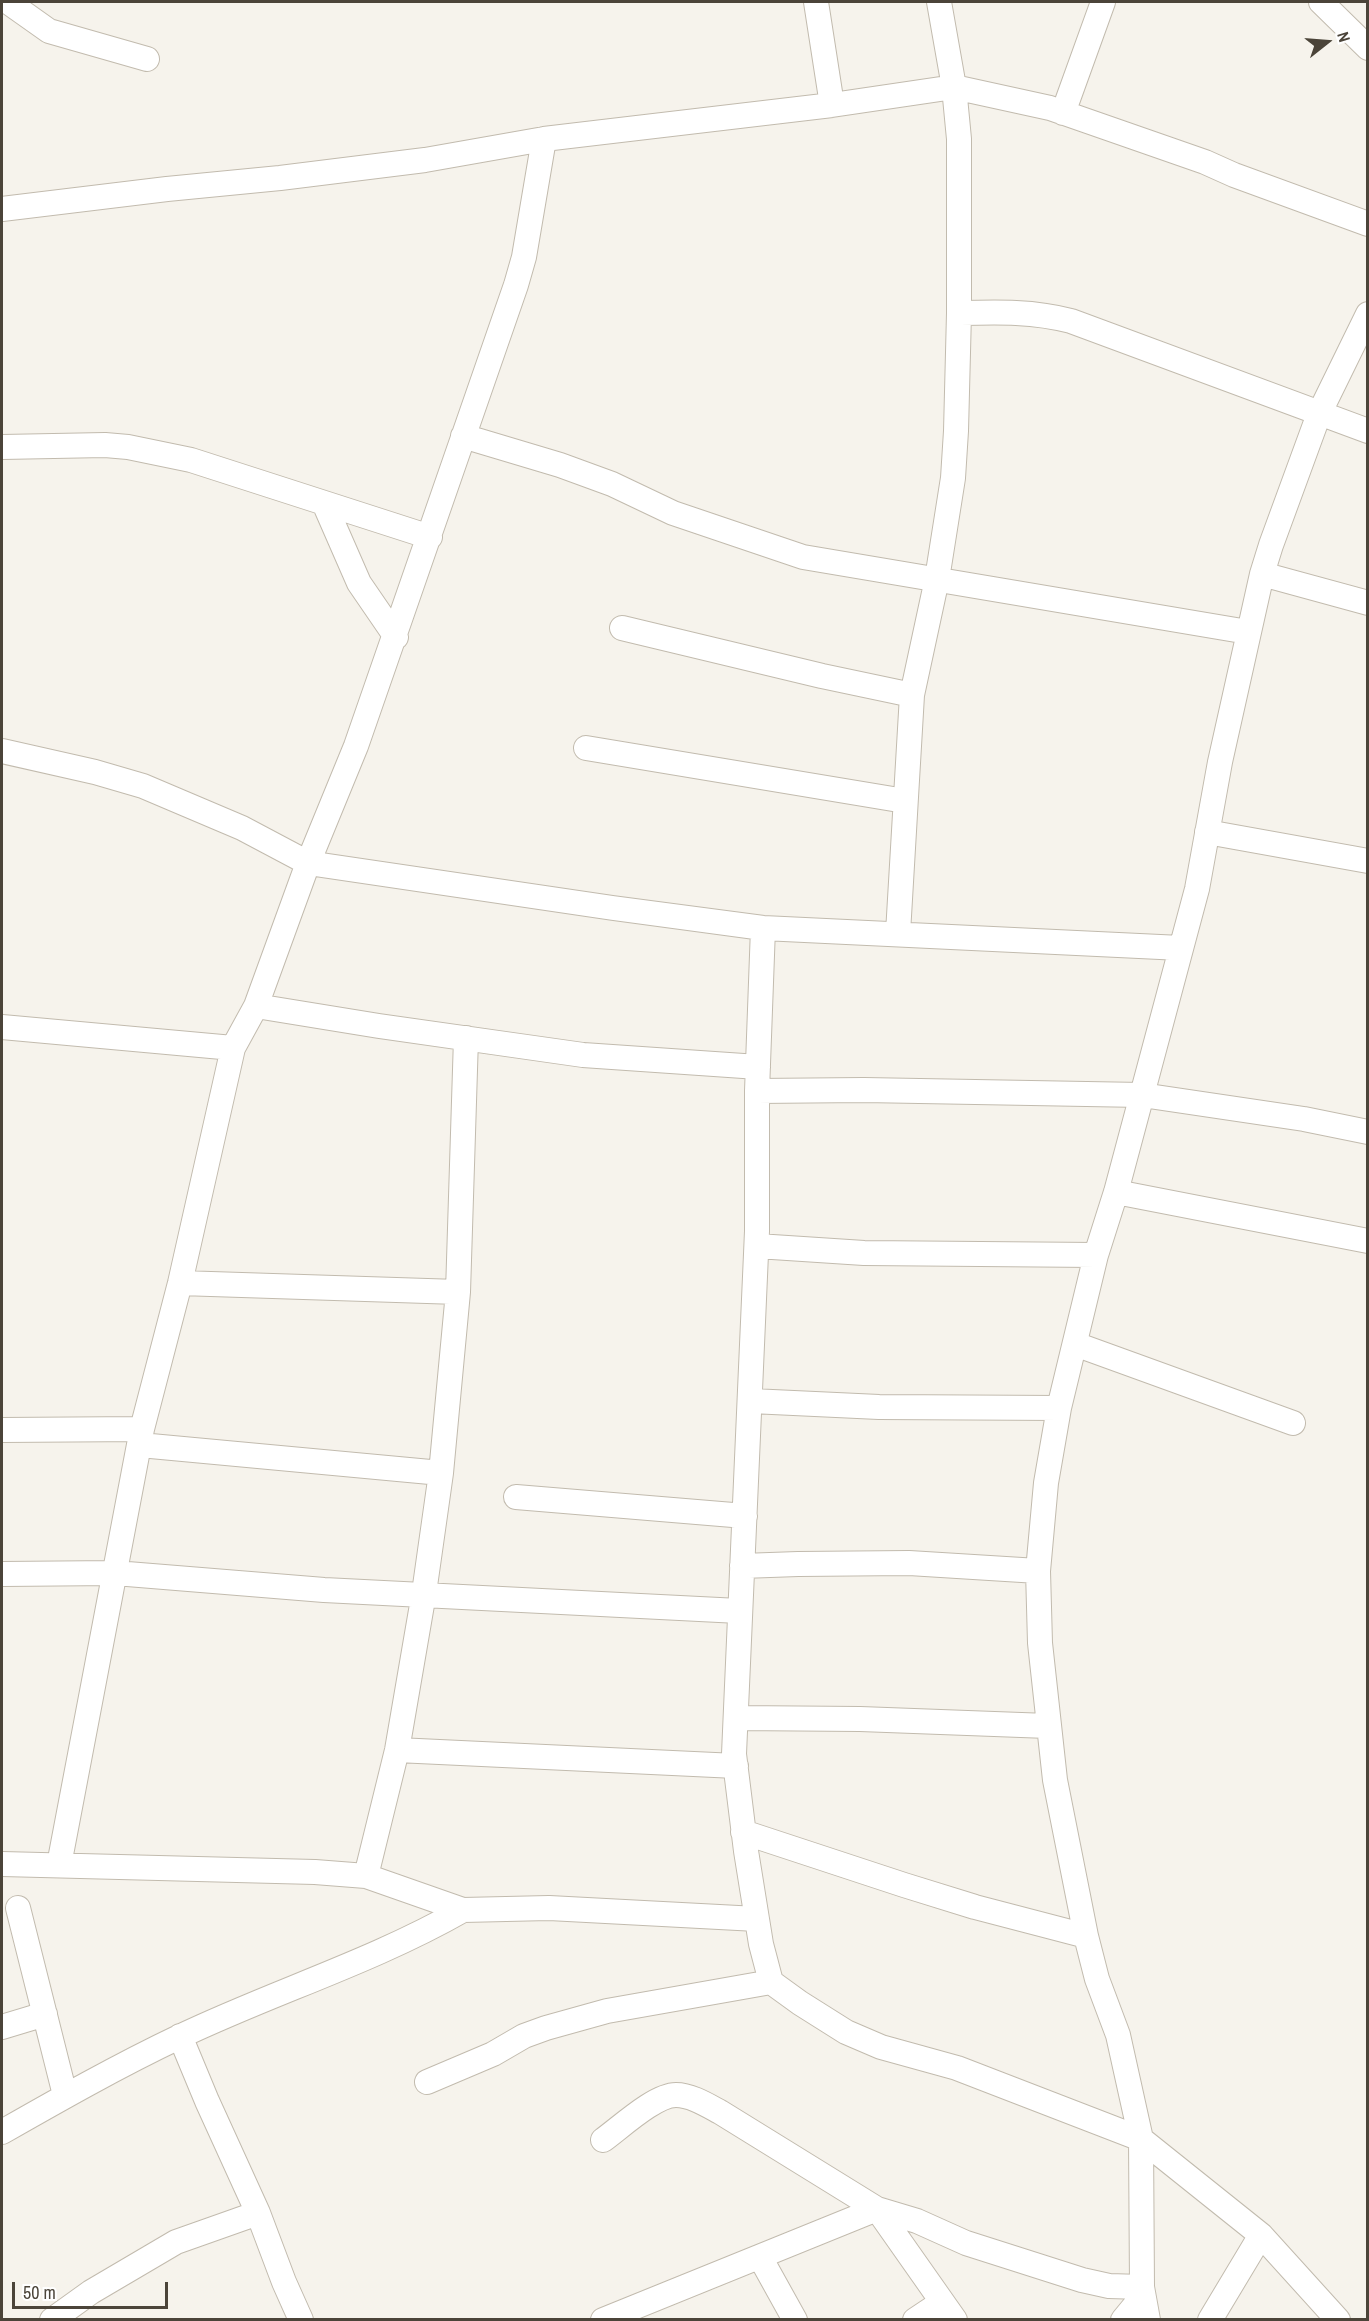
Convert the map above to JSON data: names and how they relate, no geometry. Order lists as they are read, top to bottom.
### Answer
{
  "scale_bar": "50 m",
  "north": "right"
}
